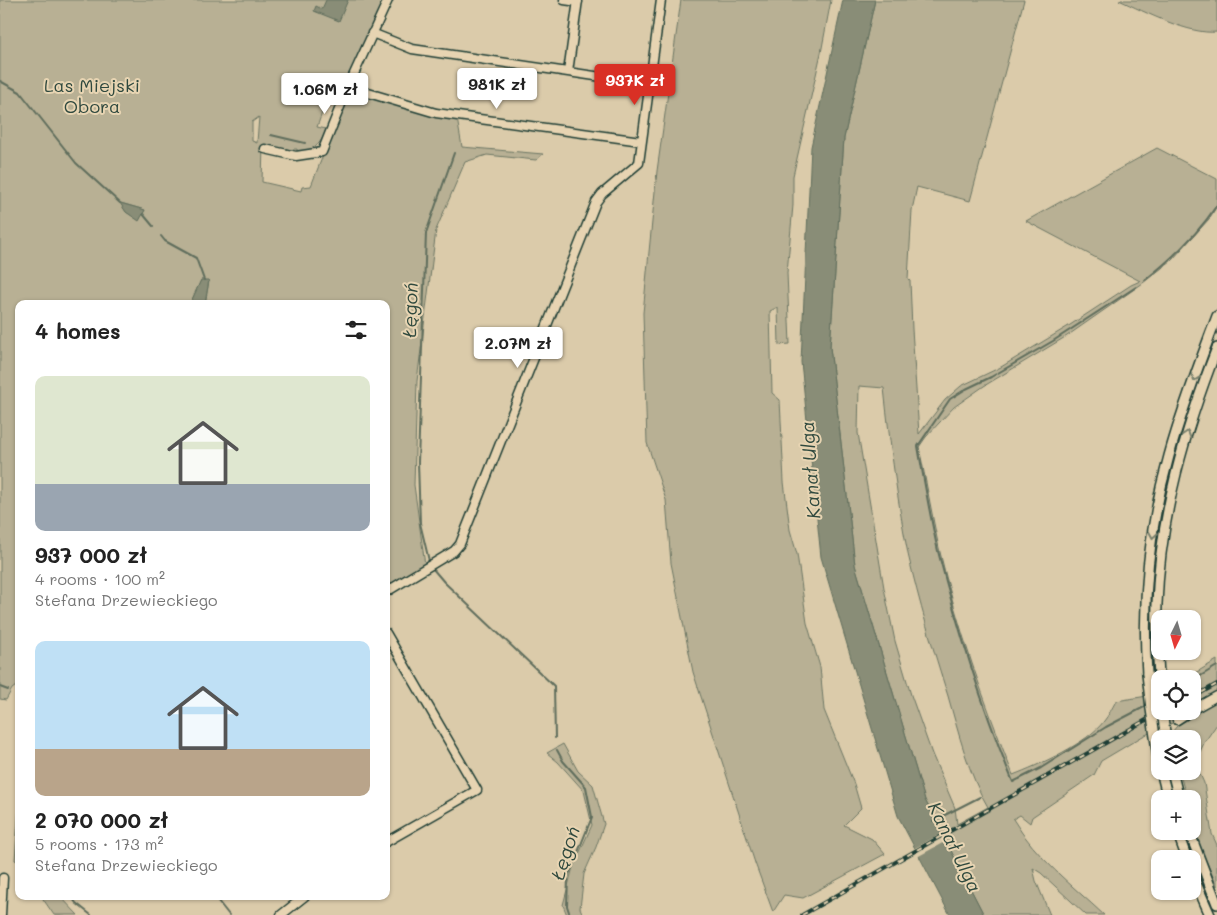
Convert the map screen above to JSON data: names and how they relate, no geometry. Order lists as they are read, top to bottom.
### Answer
{
  "water": ["Łęgoń", "Kanał Ulga"],
  "parks": ["Las Miejski Obora"],
  "north": "bottom",
  "page": {
    "price": [
      "937K zł",
      "981K zł",
      "1.06M zł",
      "2.07M zł"
    ],
    "heading": "4 homes",
    "list": [
      {
        "name": "937 000 zł",
        "note": "4 rooms · 100 m² · Stefana Drzewieckiego"
      },
      {
        "name": "2 070 000 zł",
        "note": "5 rooms · 173 m² · Stefana Drzewieckiego"
      }
    ],
    "map_buttons": ["+", "−"]
  }
}
